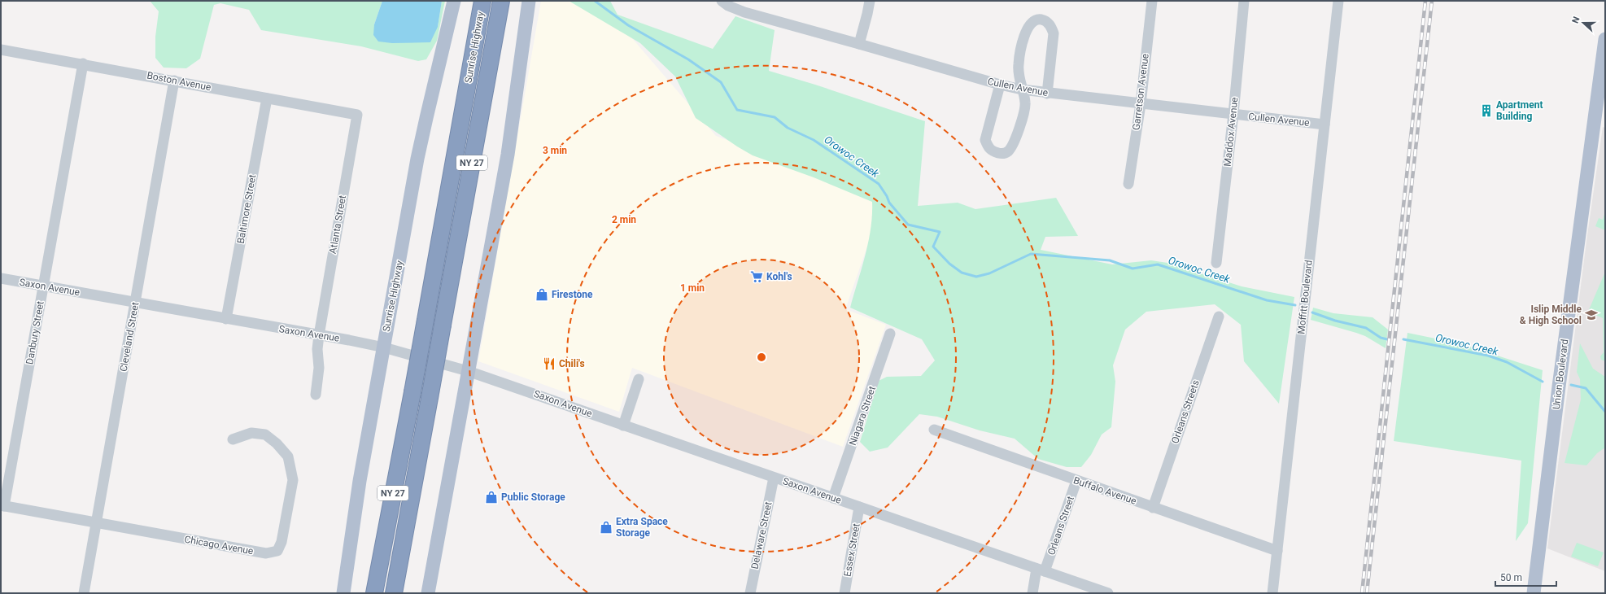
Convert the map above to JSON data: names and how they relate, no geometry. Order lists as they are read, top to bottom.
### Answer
{
  "streets": {
    "highway": ["Sunrise Highway", "NY 27"],
    "main road": ["Union Boulevard"],
    "street": [
      "Boston Avenue",
      "Cullen Avenue",
      "Garretson Avenue",
      "Maddox Avenue",
      "Baltimore Street",
      "Atlanta Street",
      "Saxon Avenue",
      "Moffitt Boulevard",
      "Danbury Street",
      "Cleveland Street",
      "Orleans Streets",
      "Niagara Street",
      "Buffalo Avenue",
      "Orleans Street",
      "Delaware Street",
      "Chicago Avenue",
      "Essex Street"
    ]
  },
  "crossings": [
    ["Sunrise Highway", "Saxon Avenue"],
    ["Boston Avenue", "Baltimore Street"],
    ["Boston Avenue", "Atlanta Street"],
    ["Boston Avenue", "Danbury Street"],
    ["Boston Avenue", "Cleveland Street"],
    ["Cullen Avenue", "Garretson Avenue"],
    ["Cullen Avenue", "Maddox Avenue"],
    ["Cullen Avenue", "Moffitt Boulevard"],
    ["Baltimore Street", "Saxon Avenue"],
    ["Atlanta Street", "Saxon Avenue"],
    ["Saxon Avenue", "Danbury Street"],
    ["Saxon Avenue", "Cleveland Street"],
    ["Saxon Avenue", "Niagara Street"],
    ["Saxon Avenue", "Orleans Street"],
    ["Saxon Avenue", "Delaware Street"],
    ["Saxon Avenue", "Essex Street"],
    ["Moffitt Boulevard", "Buffalo Avenue"],
    ["Danbury Street", "Chicago Avenue"],
    ["Cleveland Street", "Chicago Avenue"],
    ["Orleans Streets", "Buffalo Avenue"],
    ["Buffalo Avenue", "Orleans Street"]
  ],
  "water": ["Orowoc Creek"],
  "places": {
    "building": ["Apartment Building"],
    "supermarket": ["Kohl's"],
    "shop": ["Firestone", "Public Storage", "Extra Space Storage"],
    "school or university": ["Islip Middle & High School"],
    "restaurant": ["Chili's"]
  },
  "scale_bar": "50 m",
  "north": "left",
  "rings": ["3 min", "2 min", "1 min"]
}
